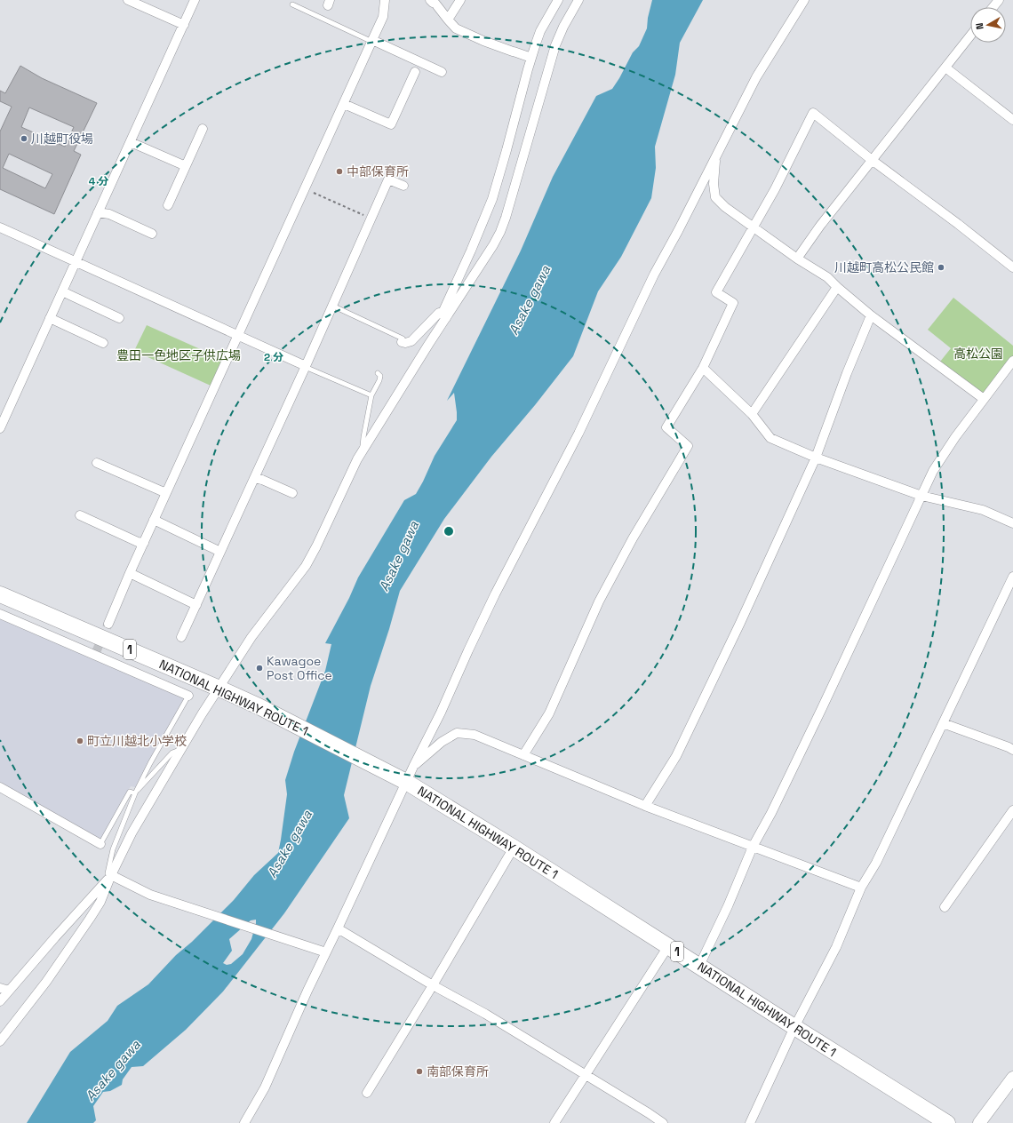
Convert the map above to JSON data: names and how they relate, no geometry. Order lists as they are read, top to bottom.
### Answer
{
  "streets": {
    "highway": ["1", "NATIONAL HIGHWAY ROUTE 1"]
  },
  "water": ["Asake gawa"],
  "parks": ["高松公園", "豊田一色地区子供広場"],
  "places": [
    "川越町役場",
    "中部保育所",
    "川越町高松公民館",
    "Kawagoe Post Office",
    "町立川越北小学校",
    "南部保育所"
  ],
  "north": "left",
  "rings": ["4 分", "2 分"]
}
